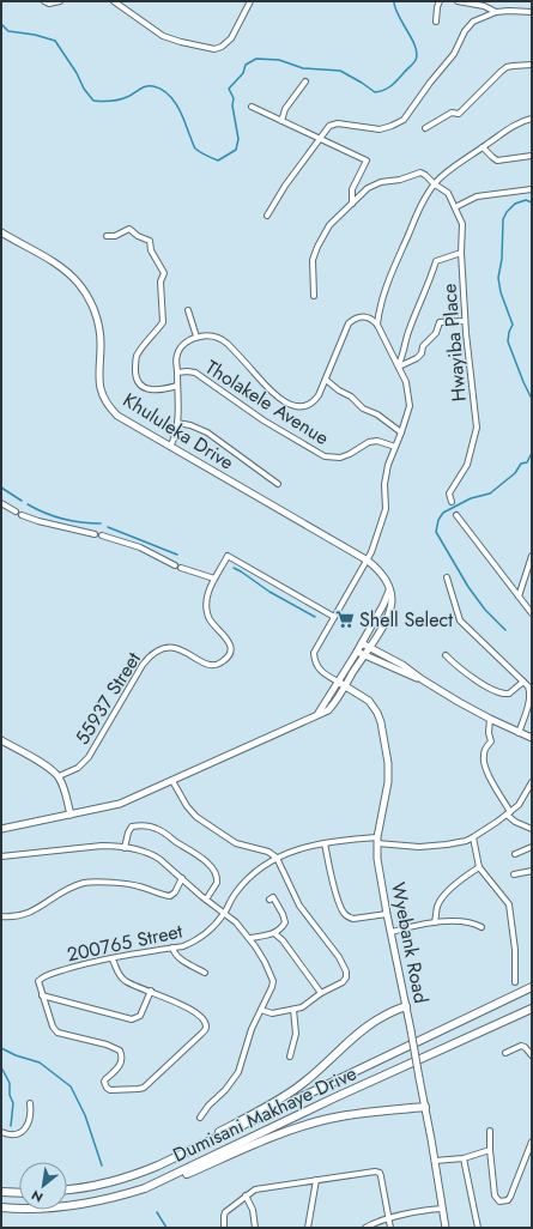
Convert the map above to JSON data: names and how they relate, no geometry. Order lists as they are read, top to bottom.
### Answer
{
  "streets": {
    "main road": ["Dumisani Makhaye Drive"],
    "street": [
      "Hwayiba Place",
      "Tholakele Avenue",
      "Khululeka Drive",
      "55937 Street",
      "200765 Street",
      "Wyebank Road"
    ]
  },
  "crossings": [
    ["Khululeka Drive", "Wyebank Road"],
    ["200765 Street", "Wyebank Road"]
  ],
  "places": {
    "supermarket": ["Shell Select"]
  },
  "north": "bottom left"
}
